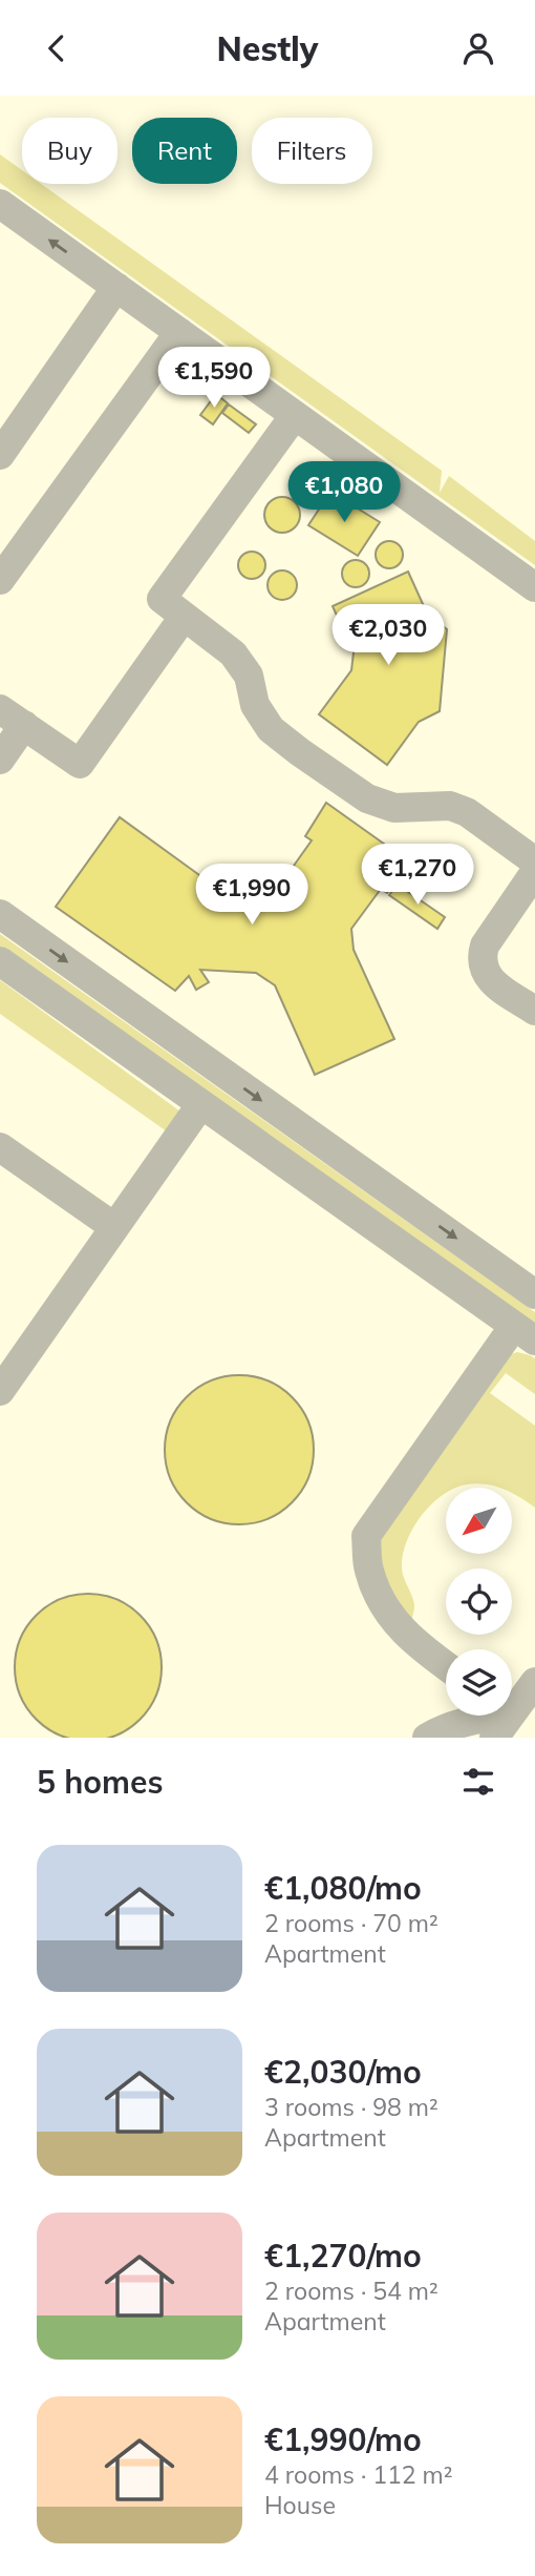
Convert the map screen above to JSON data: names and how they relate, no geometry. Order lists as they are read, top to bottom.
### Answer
{
  "north": "bottom left",
  "page": {
    "header": "Nestly",
    "chip": ["Buy", "Rent", "Filters"],
    "price": [
      "€1,590",
      "€1,080",
      "€2,030",
      "€1,270",
      "€1,990"
    ],
    "heading": "5 homes",
    "list": [
      {
        "name": "€1,080/mo",
        "note": "2 rooms · 70 m² · Apartment"
      },
      {
        "name": "€2,030/mo",
        "note": "3 rooms · 98 m² · Apartment"
      },
      {
        "name": "€1,270/mo",
        "note": "2 rooms · 54 m² · Apartment"
      },
      {
        "name": "€1,990/mo",
        "note": "4 rooms · 112 m² · House"
      }
    ]
  }
}
